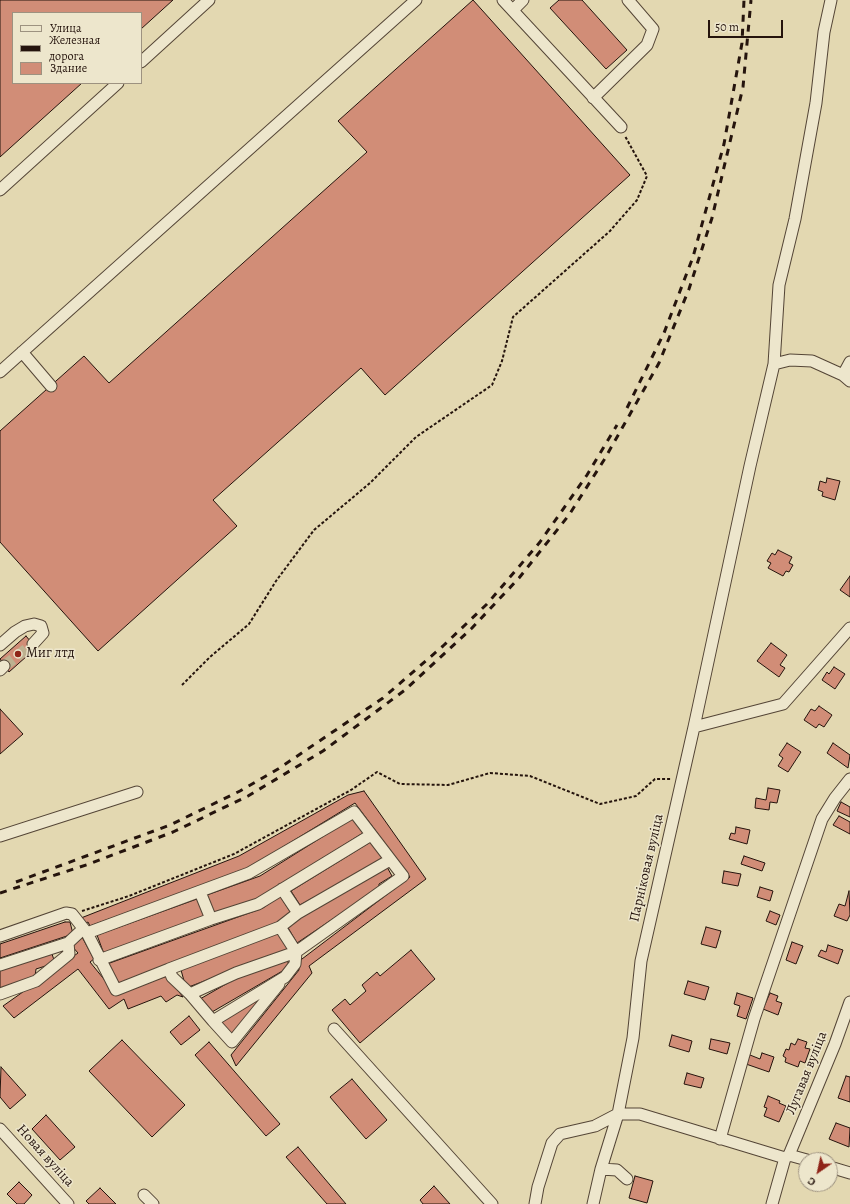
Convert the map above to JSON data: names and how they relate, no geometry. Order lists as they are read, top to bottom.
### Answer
{
  "streets": {
    "street": ["Парніковая вуліца", "Лугавая вуліца", "Новая вуліца"]
  },
  "places": ["Миг лтд"],
  "legend": ["Улица", "Железная дорога", "Здание"],
  "scale_bar": "50 m",
  "north": "bottom left"
}
